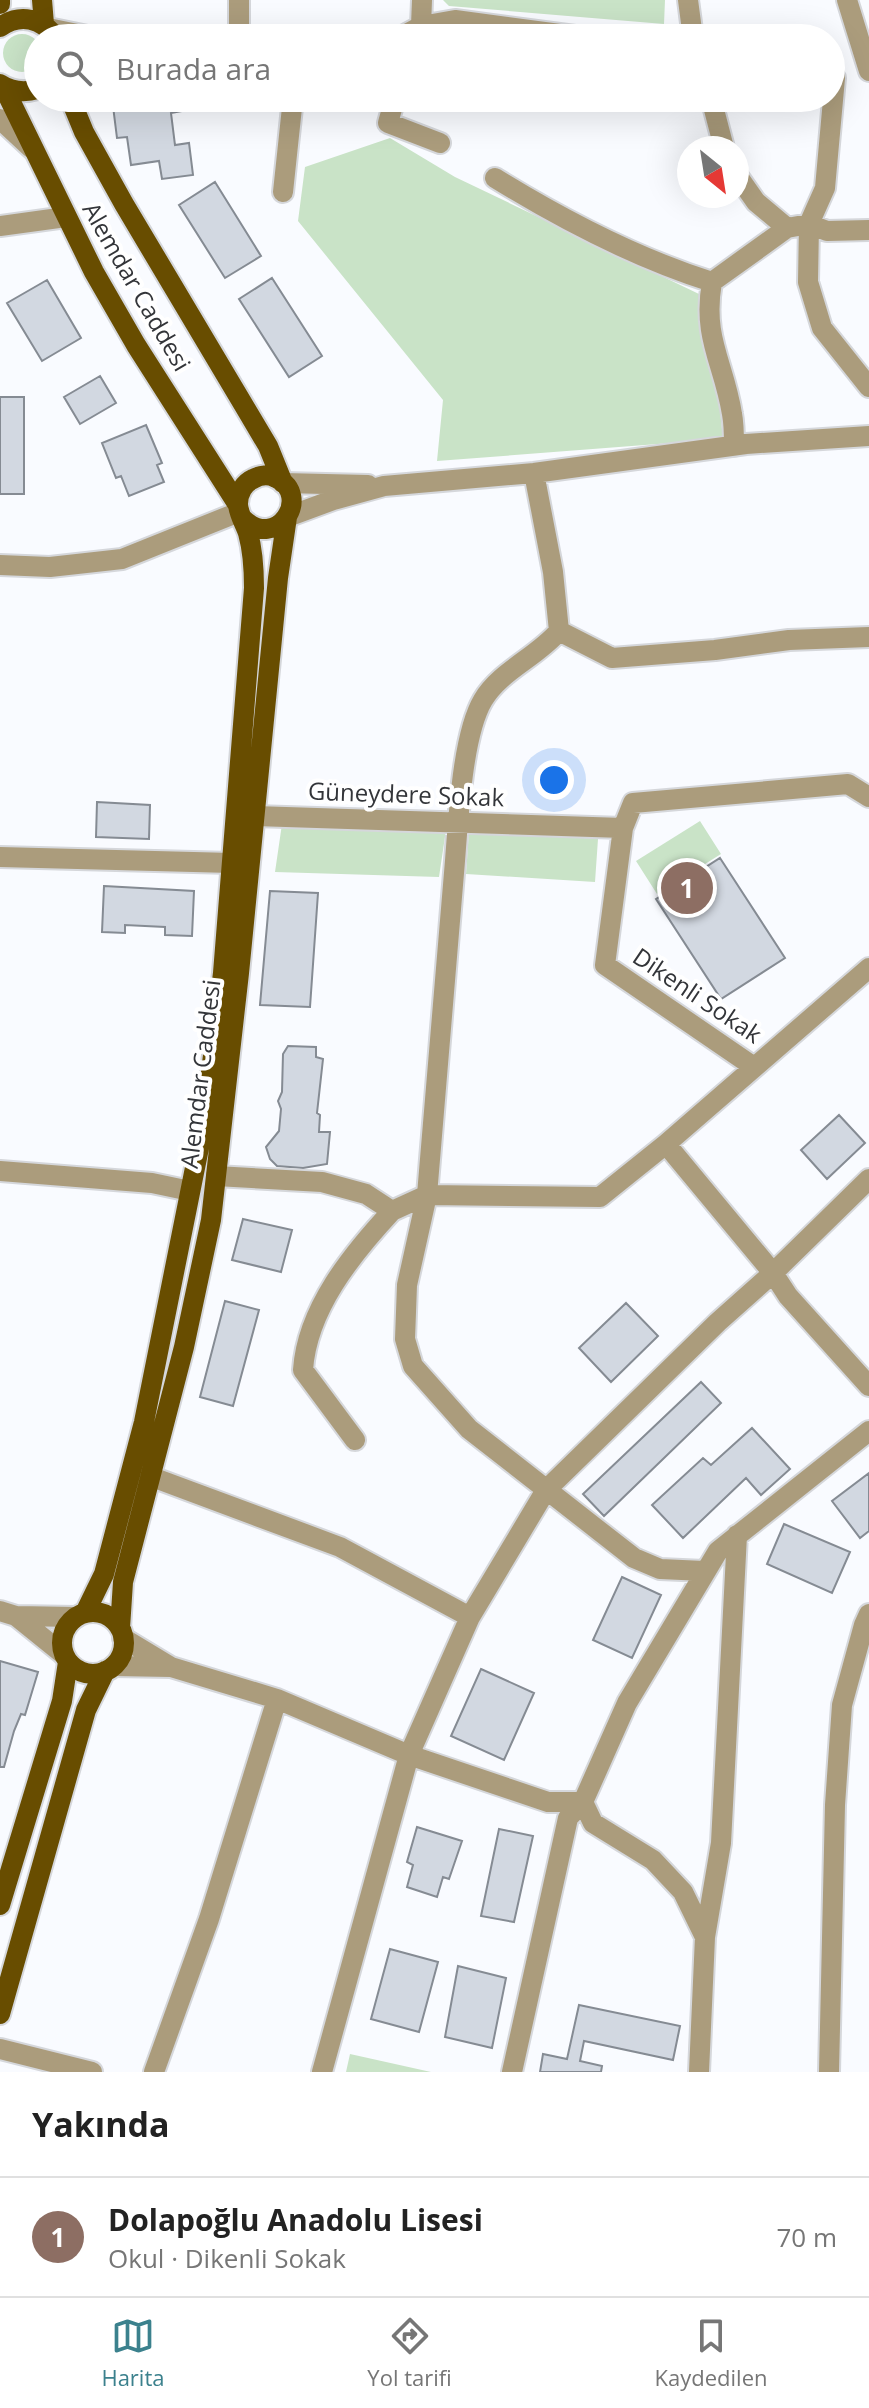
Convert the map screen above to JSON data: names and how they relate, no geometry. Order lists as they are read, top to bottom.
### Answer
{
  "streets": {
    "main road": ["Alemdar Caddesi"],
    "street": ["Güneydere Sokak", "Dikenli Sokak"]
  },
  "crossings": [
    ["Alemdar Caddesi", "Güneydere Sokak"],
    ["Güneydere Sokak", "Dikenli Sokak"]
  ],
  "north": "bottom right",
  "page": {
    "search": "Burada ara",
    "pins": "1",
    "heading": "Yakında",
    "list": [
      {
        "mark": "1",
        "name": "Dolapoğlu Anadolu Lisesi",
        "note": "Okul · Dikenli Sokak",
        "value": "70 m"
      }
    ],
    "nav": ["Harita", "Yol tarifi", "Kaydedilen"]
  }
}
